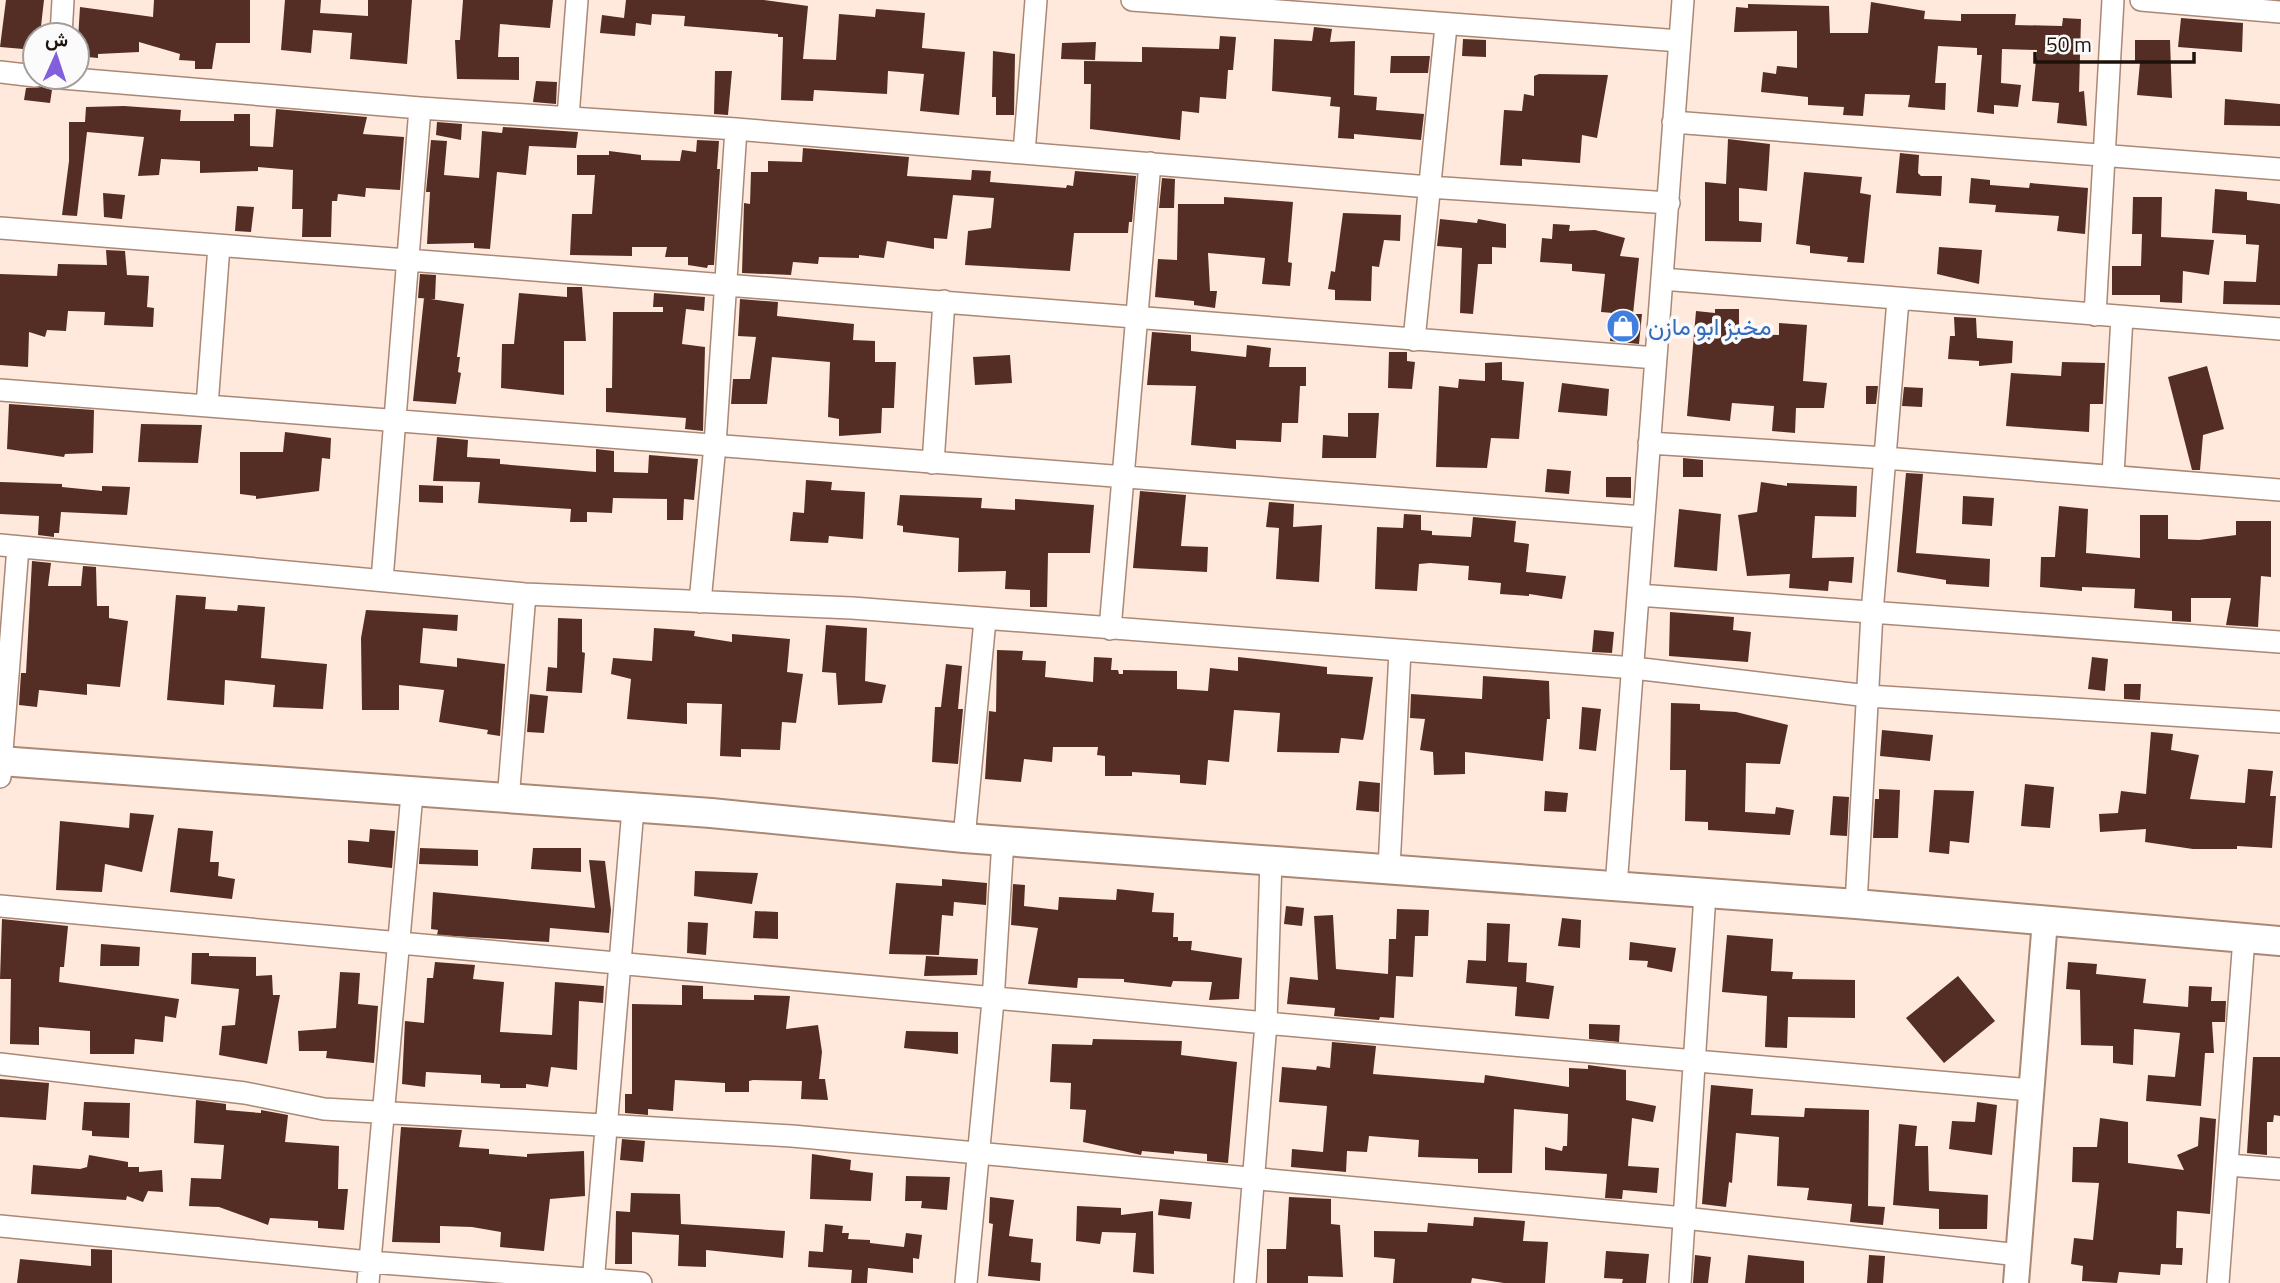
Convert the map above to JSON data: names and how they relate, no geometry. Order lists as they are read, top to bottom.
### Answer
{
  "places": {
    "shop": ["مخبز ابو مازن"]
  },
  "scale_bar": "50 m",
  "north": "top"
}
